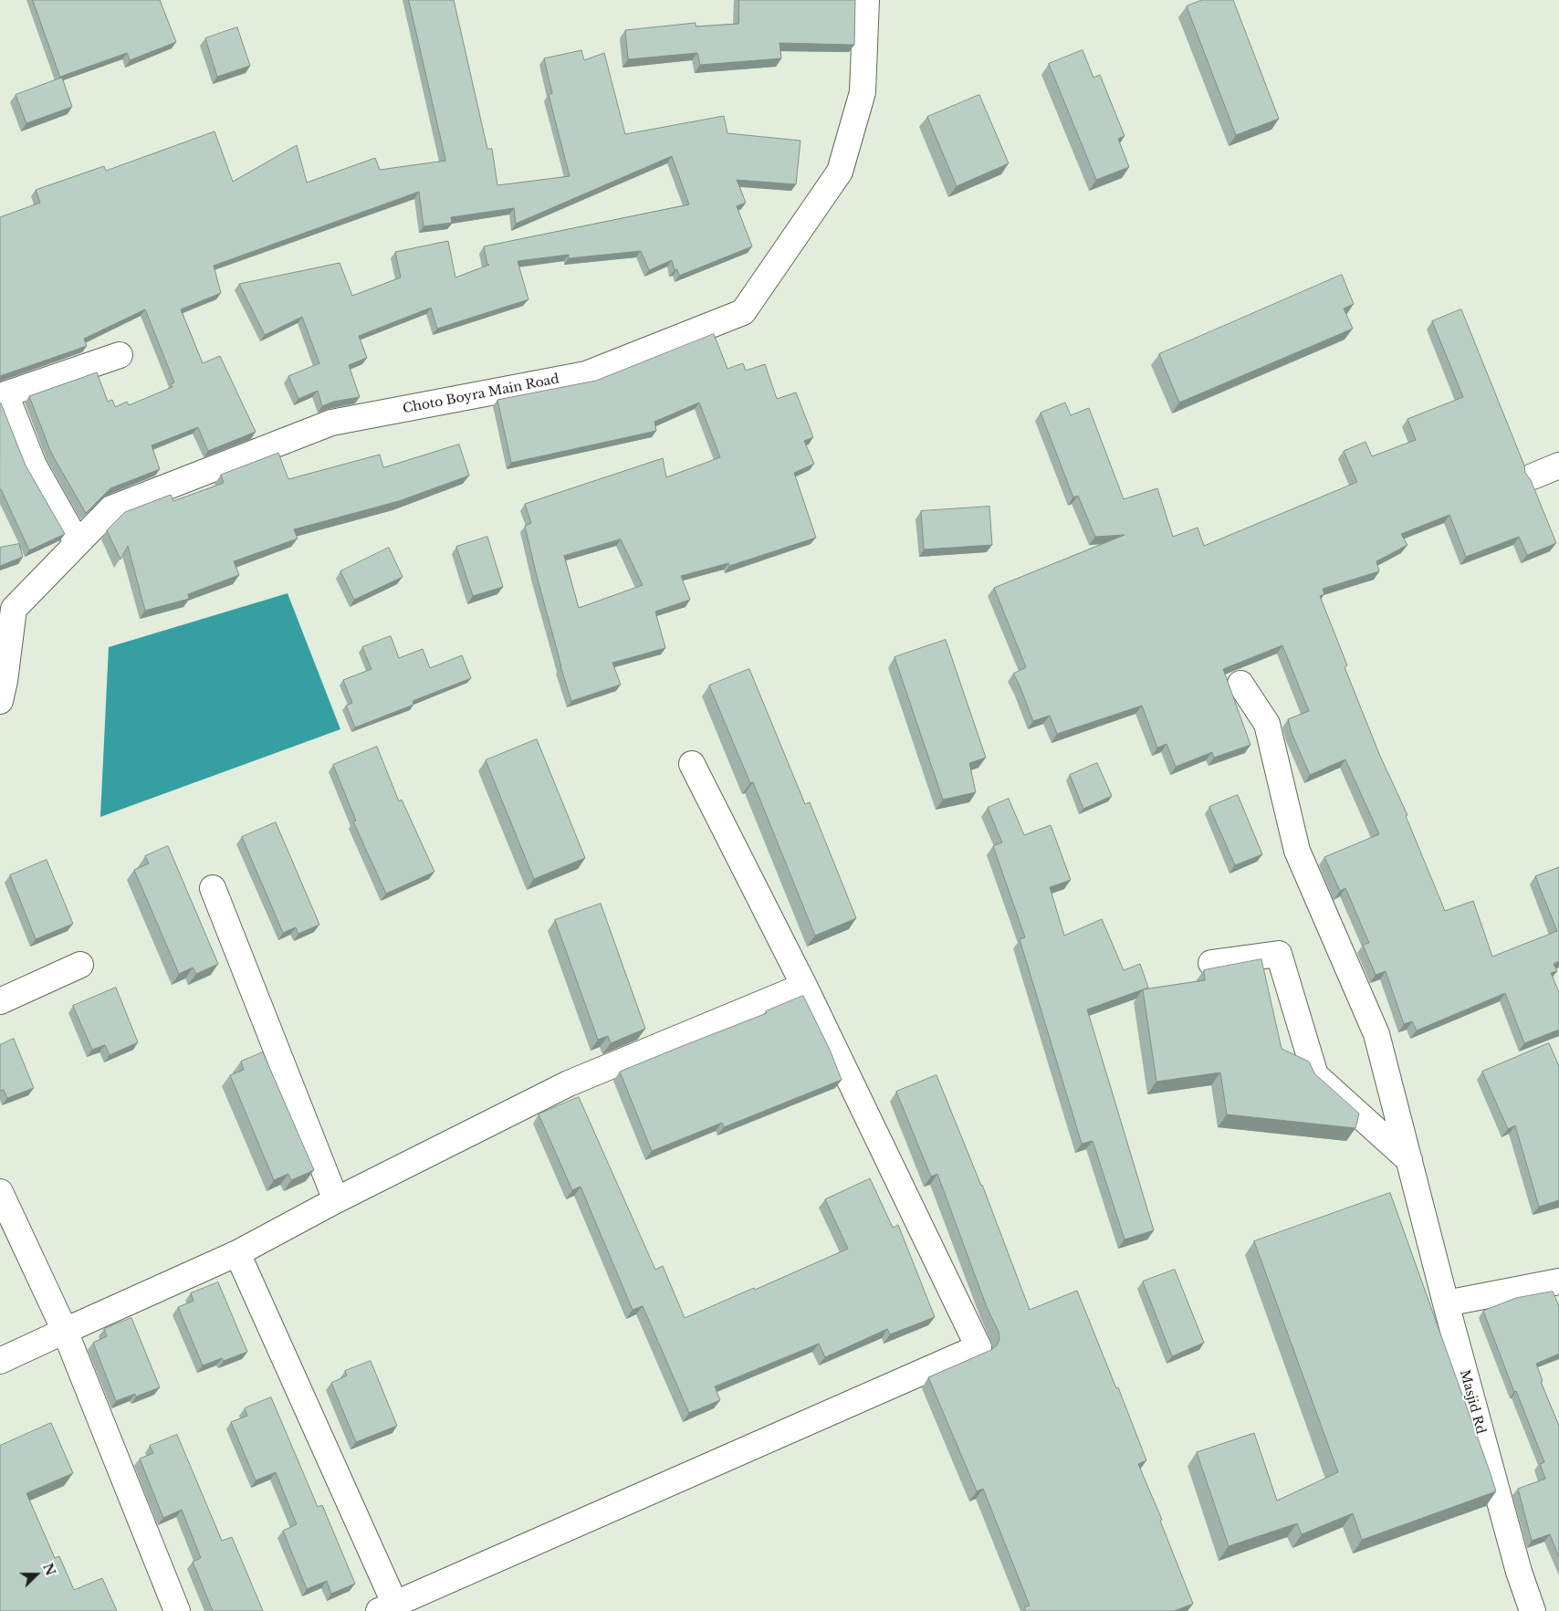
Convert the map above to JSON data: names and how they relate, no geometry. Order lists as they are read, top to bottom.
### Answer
{
  "streets": {
    "street": ["Choto Boyra Main Road", "Masjid Rd"]
  },
  "north": "right"
}
